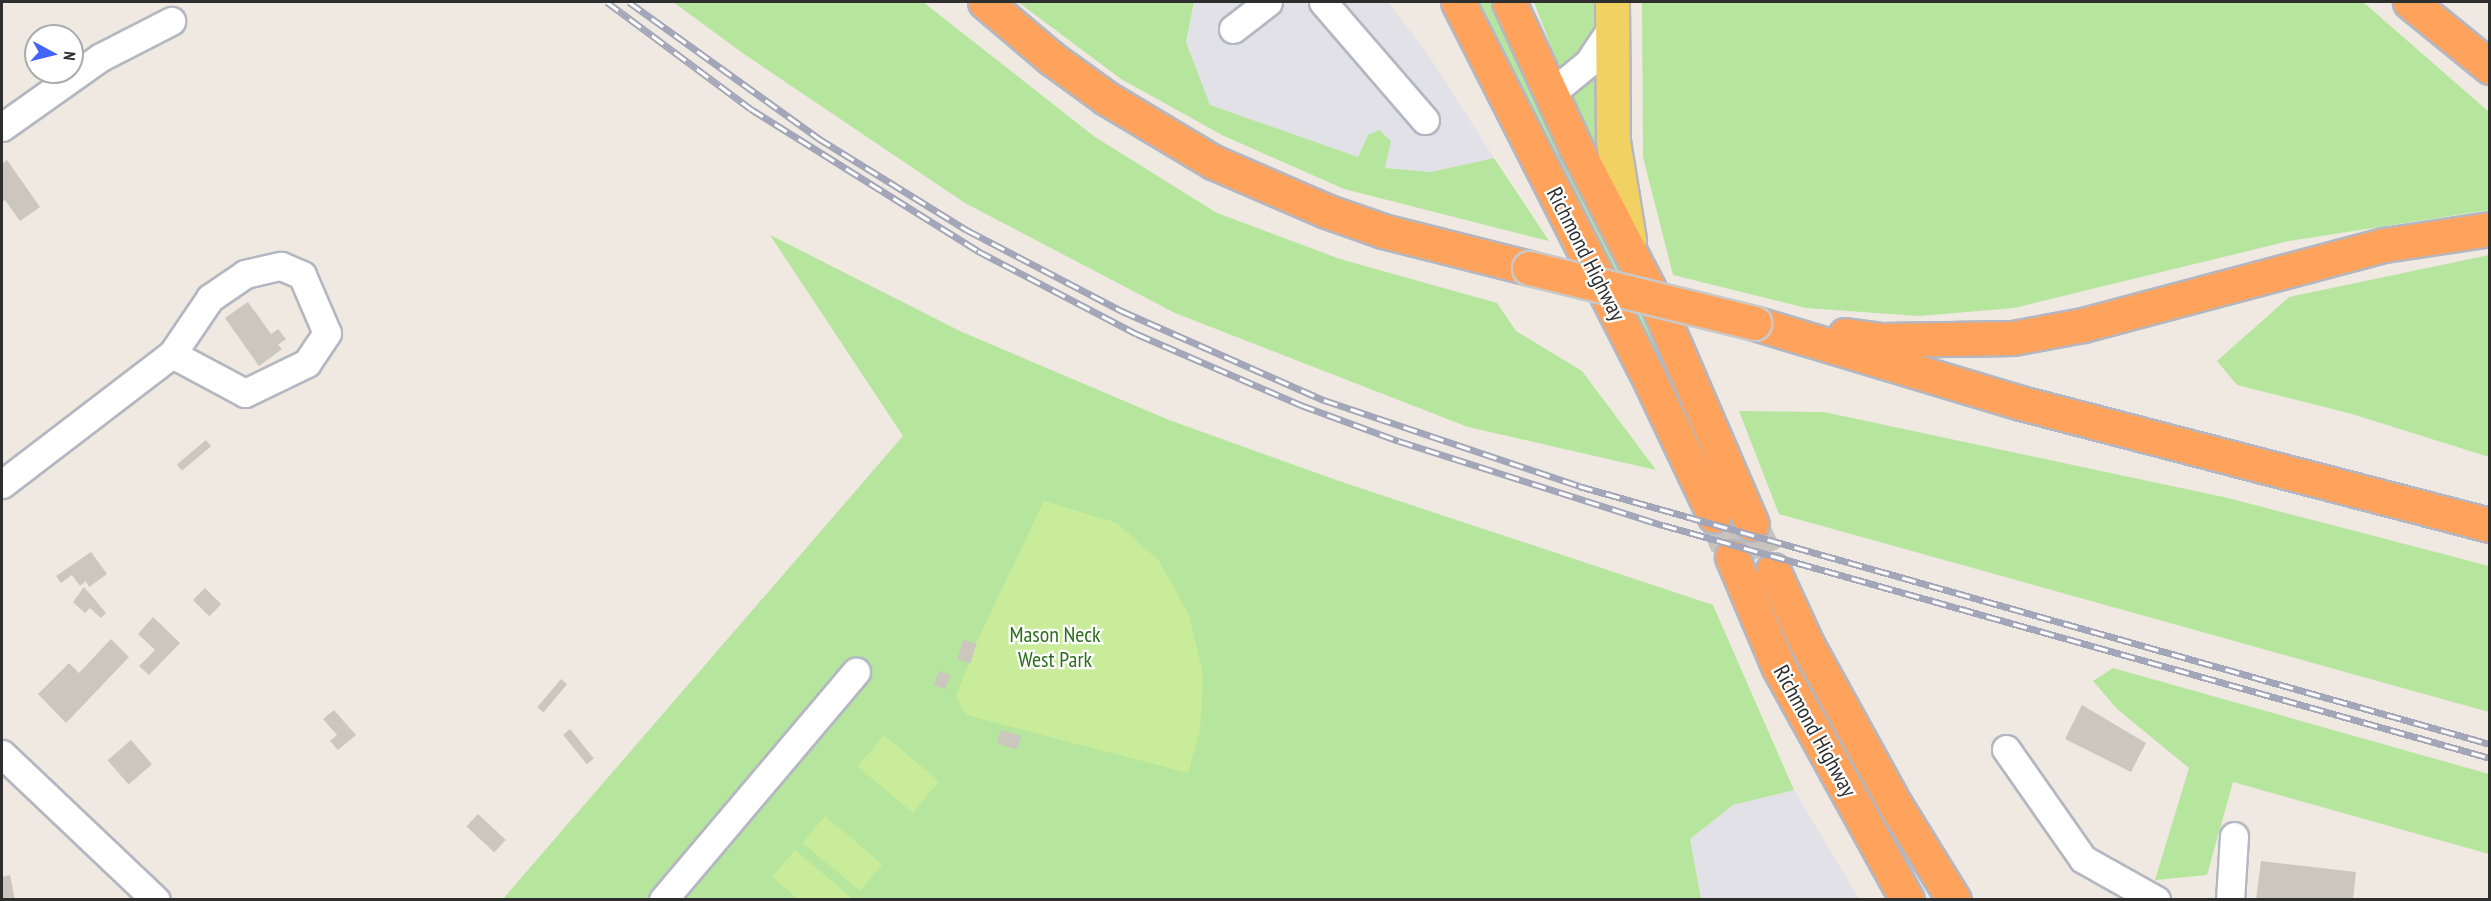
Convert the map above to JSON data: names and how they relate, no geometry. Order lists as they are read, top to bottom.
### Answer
{
  "streets": {
    "highway": ["Richmond Highway"]
  },
  "parks": ["Mason Neck West Park"],
  "north": "right"
}
